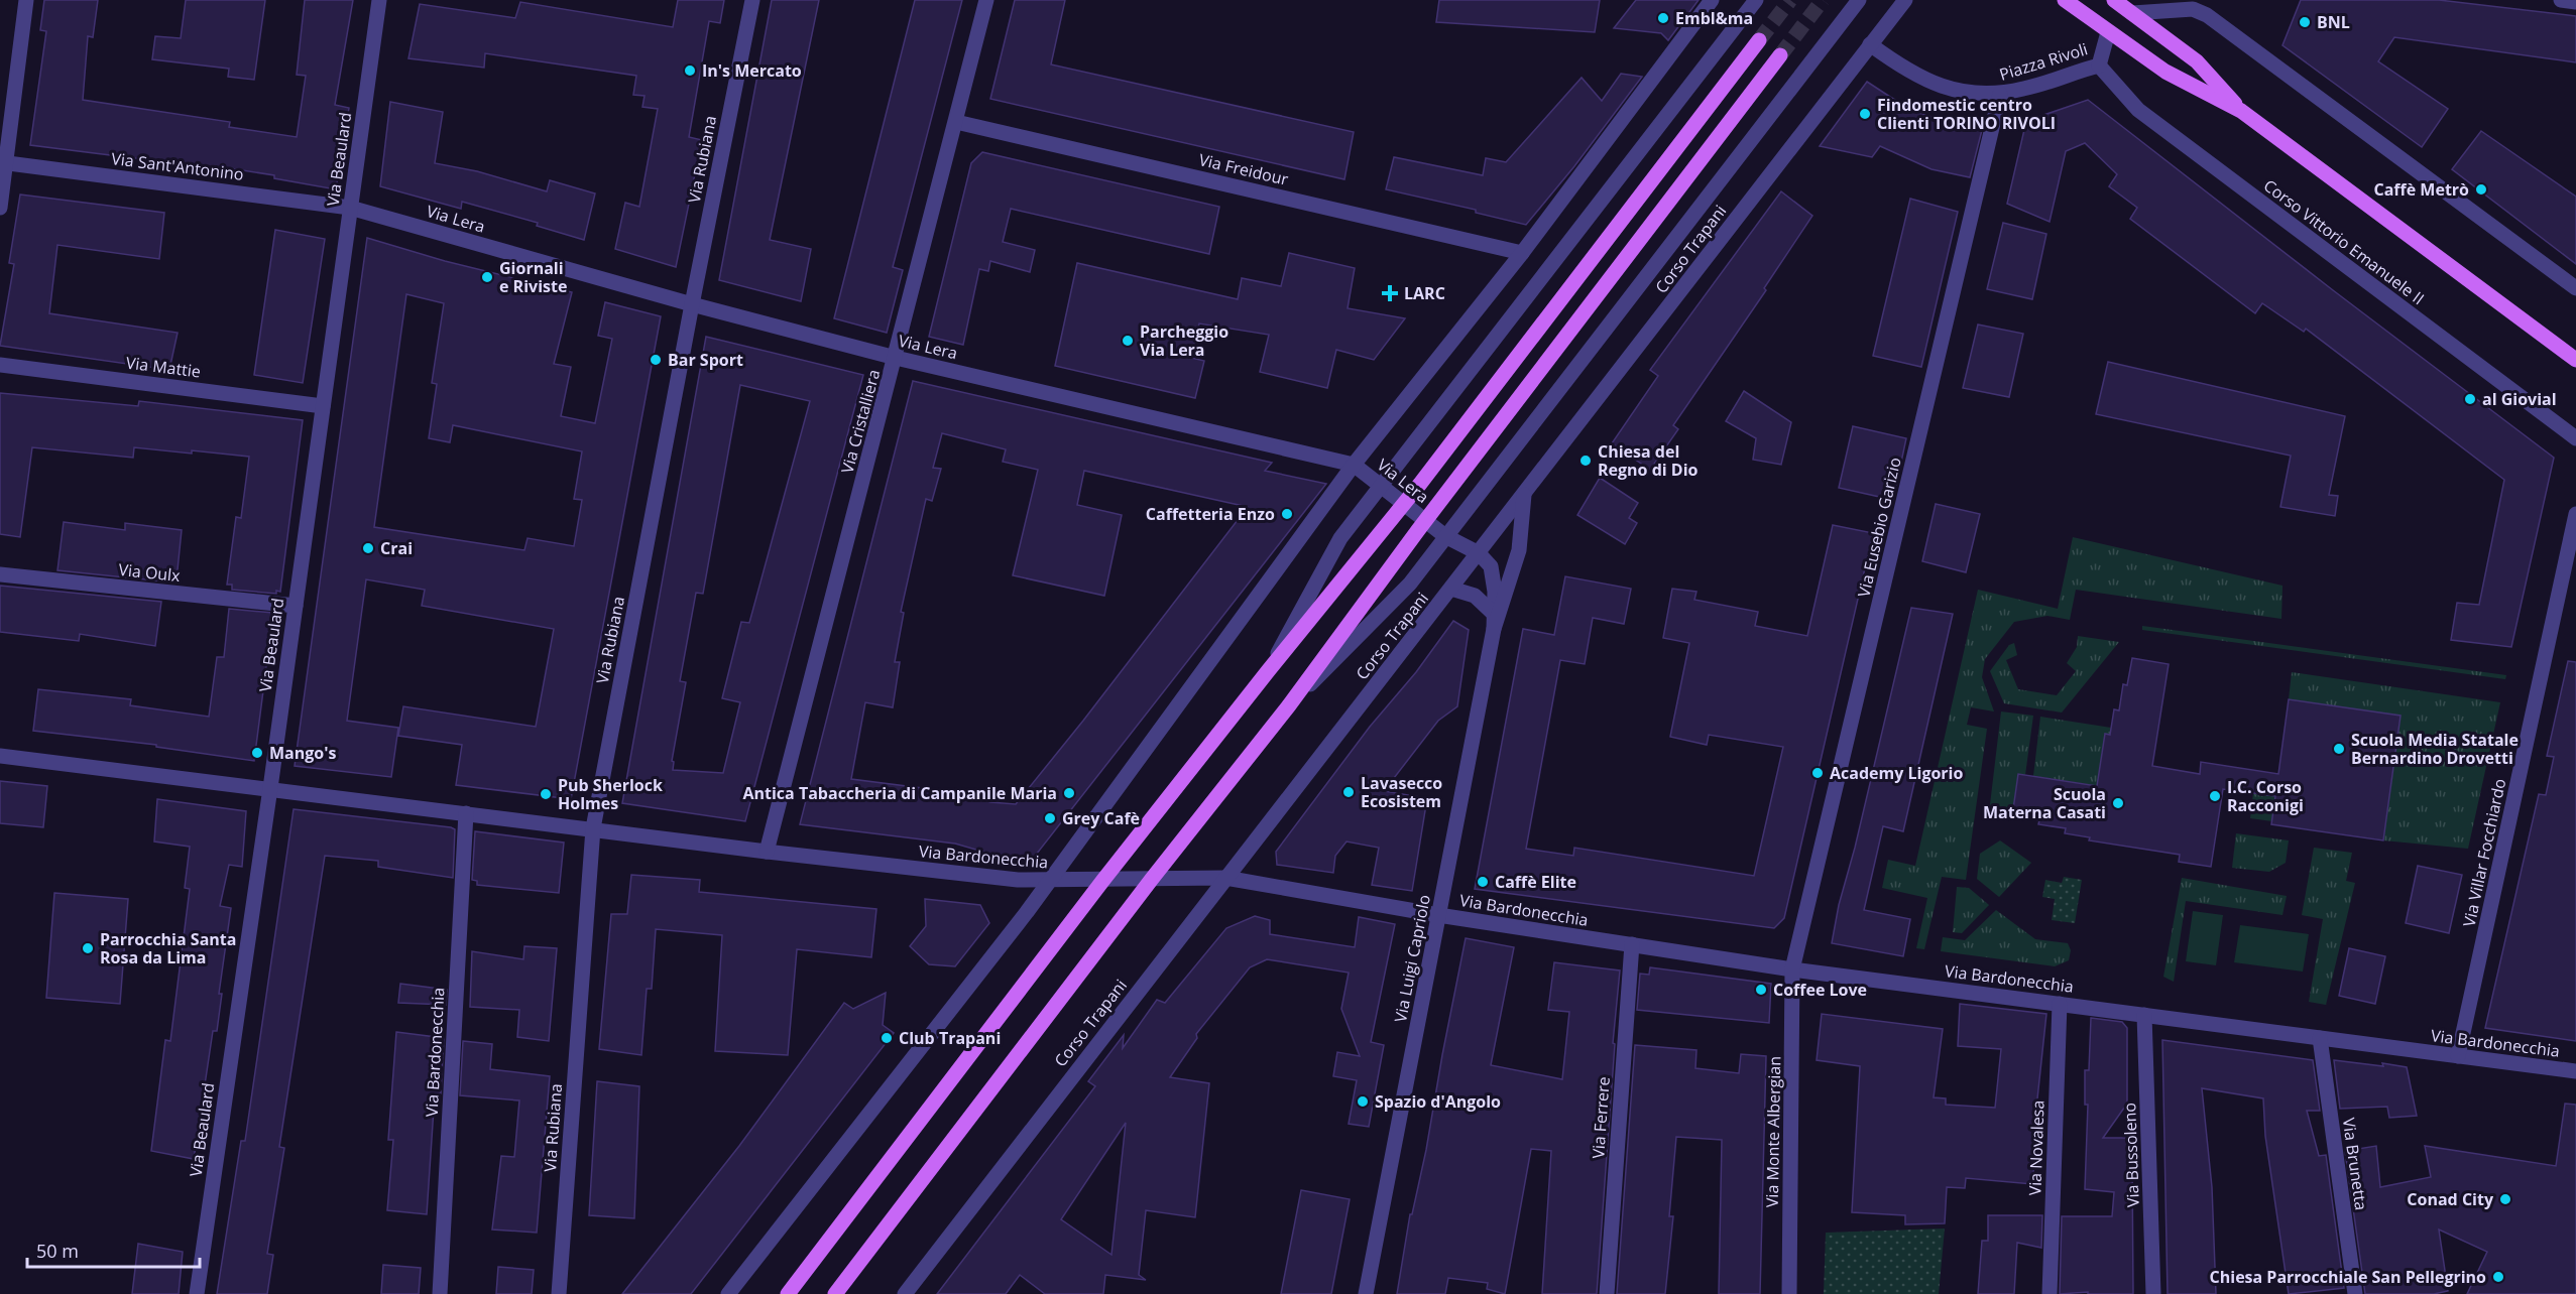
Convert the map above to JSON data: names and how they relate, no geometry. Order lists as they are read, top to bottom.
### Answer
{
  "streets": {
    "main road": ["Corso Trapani"],
    "street": [
      "Piazza Rivoli",
      "Via Beaulard",
      "Via Rubiana",
      "Via Sant'Antonino",
      "Via Freidour",
      "Via Lera",
      "Corso Vittorio Emanuele II",
      "Via Mattie",
      "Via Cristalliera",
      "Via Eusebio Garizio",
      "Via Oulx",
      "Via Villar Focchiardo",
      "Via Bardonecchia",
      "Via Luigi Capriolo",
      "Via Ferrere",
      "Via Monte Albergian",
      "Via Novalesa",
      "Via Bussoleno",
      "Via Brunetta"
    ]
  },
  "crossings": [
    ["Piazza Rivoli", "Corso Vittorio Emanuele II"],
    ["Piazza Rivoli", "Corso Trapani"],
    ["Piazza Rivoli", "Via Eusebio Garizio"],
    ["Via Beaulard", "Via Sant'Antonino"],
    ["Via Beaulard", "Via Lera"],
    ["Via Beaulard", "Via Mattie"],
    ["Via Beaulard", "Via Oulx"],
    ["Via Beaulard", "Via Bardonecchia"],
    ["Via Rubiana", "Via Lera"],
    ["Via Rubiana", "Via Bardonecchia"],
    ["Via Sant'Antonino", "Via Lera"],
    ["Via Freidour", "Via Cristalliera"],
    ["Via Lera", "Corso Trapani"],
    ["Via Lera", "Via Cristalliera"],
    ["Via Lera", "Via Luigi Capriolo"],
    ["Corso Trapani", "Via Bardonecchia"],
    ["Corso Trapani", "Via Luigi Capriolo"],
    ["Via Cristalliera", "Via Bardonecchia"],
    ["Via Eusebio Garizio", "Via Bardonecchia"],
    ["Via Eusebio Garizio", "Via Monte Albergian"],
    ["Via Villar Focchiardo", "Via Bardonecchia"],
    ["Via Bardonecchia", "Via Luigi Capriolo"],
    ["Via Bardonecchia", "Via Ferrere"],
    ["Via Bardonecchia", "Via Monte Albergian"],
    ["Via Bardonecchia", "Via Novalesa"],
    ["Via Bardonecchia", "Via Bussoleno"],
    ["Via Bardonecchia", "Via Brunetta"]
  ],
  "places": {
    "other": [
      "Embl&ma",
      "BNL",
      "In's Mercato",
      "Findomestic centro Clienti TORINO RIVOLI",
      "Caffè Metrò",
      "Giornali e Riviste",
      "Parcheggio Via Lera",
      "Bar Sport",
      "al Giovial",
      "Chiesa del Regno di Dio",
      "Caffetteria Enzo",
      "Crai",
      "Scuola Media Statale Bernardino Drovetti",
      "Mango's",
      "Academy Ligorio",
      "Lavasecco Ecosistem",
      "Antica Tabaccheria di Campanile Maria",
      "Pub Sherlock Holmes",
      "I.C. Corso Racconigi",
      "Scuola Materna Casati",
      "Grey Cafè",
      "Caffè Elite",
      "Parrocchia Santa Rosa da Lima",
      "Coffee Love",
      "Club Trapani",
      "Spazio d'Angolo",
      "Conad City",
      "Chiesa Parrocchiale San Pellegrino"
    ],
    "health": ["LARC"]
  },
  "scale_bar": "50 m"
}
